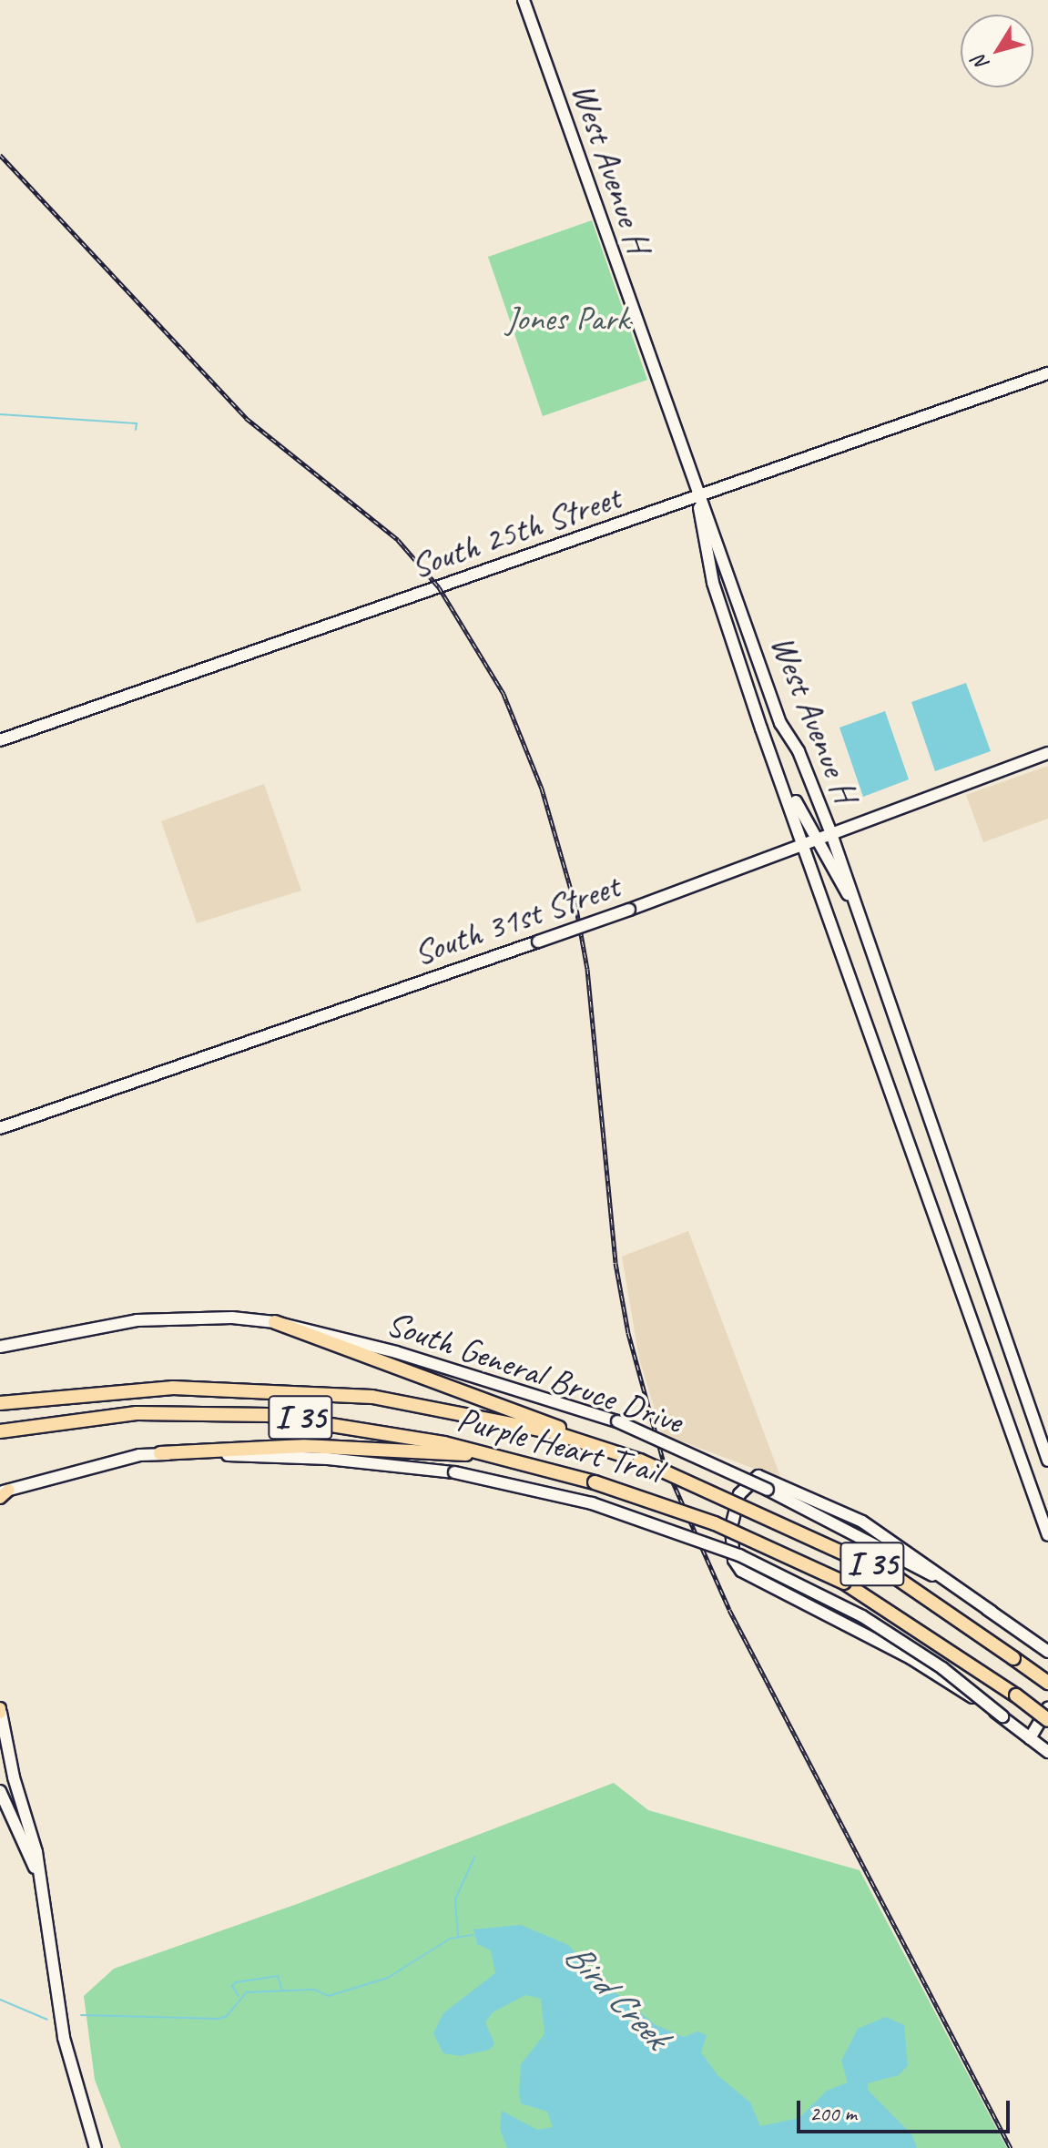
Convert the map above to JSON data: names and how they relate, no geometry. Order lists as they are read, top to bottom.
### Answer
{
  "streets": {
    "highway": ["I 35", "Purple Heart Trail"],
    "main road": [
      "West Avenue H",
      "South 25th Street",
      "South 31st Street",
      "South General Bruce Drive"
    ]
  },
  "crossings": [
    ["West Avenue H", "South 25th Street"],
    ["West Avenue H", "South 31st Street"]
  ],
  "water": ["Bird Creek"],
  "parks": ["Jones Park"],
  "scale_bar": "200 m",
  "north": "bottom left"
}
